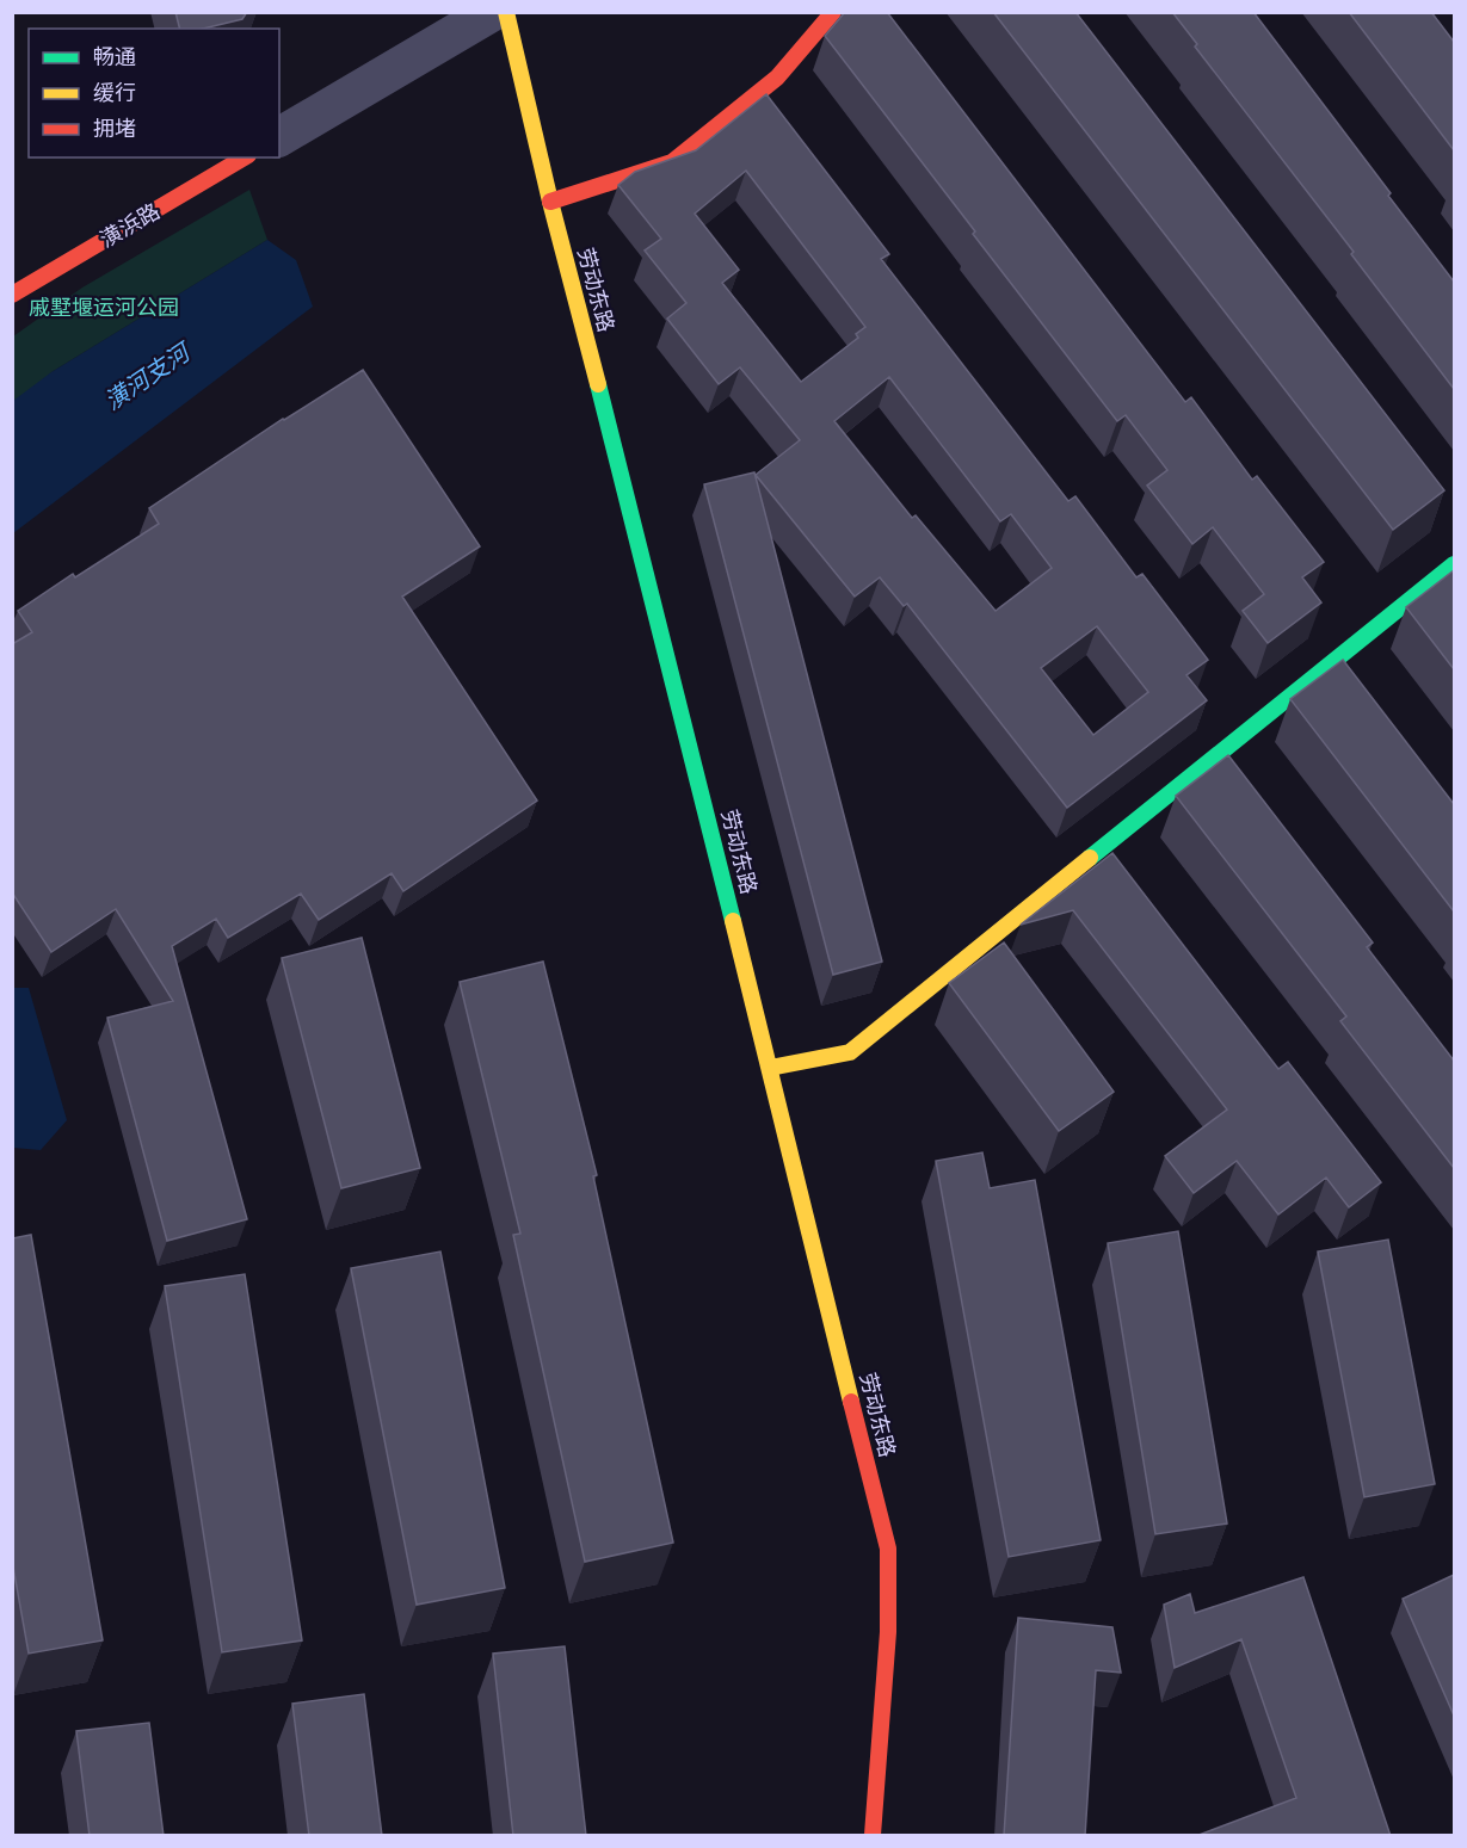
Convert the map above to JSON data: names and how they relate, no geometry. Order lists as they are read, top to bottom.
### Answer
{
  "streets": {
    "street": ["潢浜路", "劳动东路"]
  },
  "water": ["潢河支河"],
  "parks": ["戚墅堰运河公园"],
  "legend": ["畅通", "缓行", "拥堵"]
}
